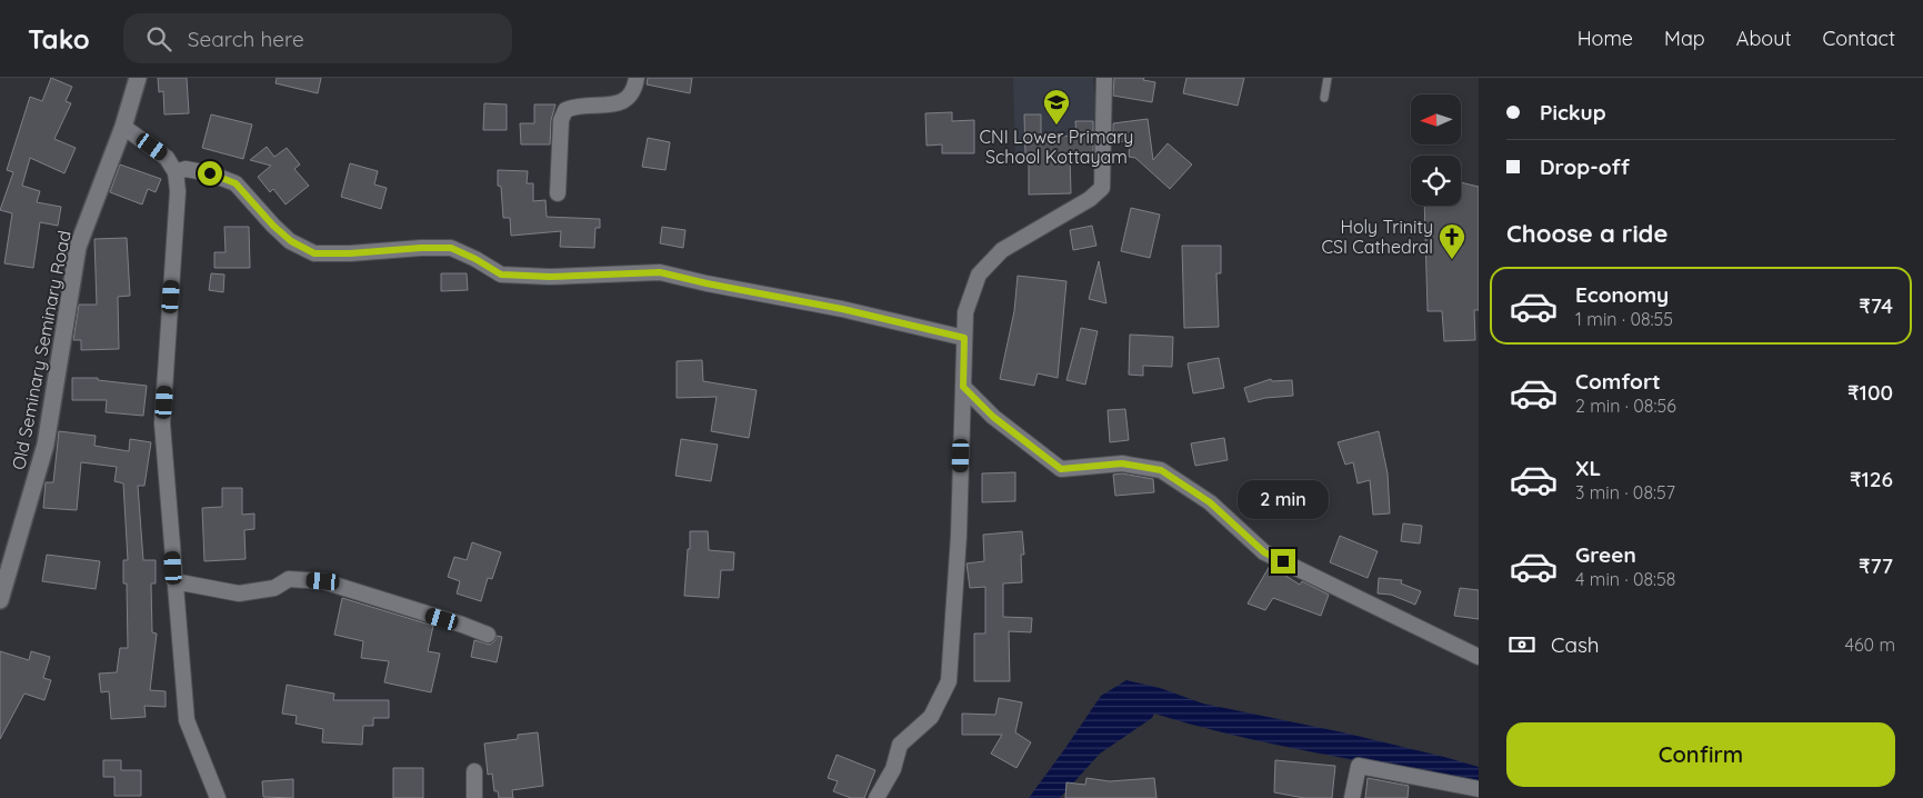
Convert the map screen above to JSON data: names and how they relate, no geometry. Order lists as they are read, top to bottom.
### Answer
{
  "streets": {
    "main road": ["Old Seminary Seminary Road"]
  },
  "places": {
    "school or university": ["CNI Lower Primary School Kottayam"],
    "church": ["Holy Trinity CSI Cathedral"]
  },
  "north": "left",
  "page": {
    "header": "Tako",
    "search": "Search here",
    "nav": [
      "Home",
      "Map",
      "About",
      "Contact"
    ],
    "banner": ["Pickup", "Drop-off"],
    "heading": "Choose a ride",
    "list": [
      {
        "name": "Economy",
        "note": "1 min · 08:55",
        "value": "₹74"
      },
      {
        "name": "Comfort",
        "note": "2 min · 08:56",
        "value": "₹100"
      },
      {
        "name": "XL",
        "note": "3 min · 08:57",
        "value": "₹126"
      },
      {
        "name": "Green",
        "note": "4 min · 08:58",
        "value": "₹77"
      }
    ],
    "bubble": "2 min",
    "pay": ["Cash", "460 m"],
    "buttons": "Confirm"
  }
}
